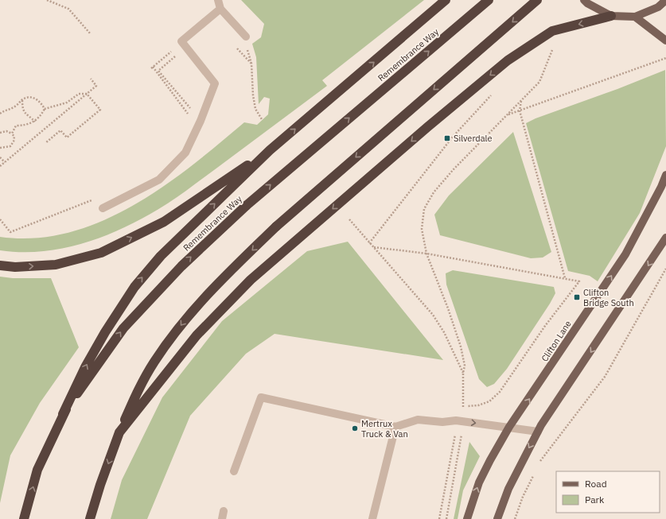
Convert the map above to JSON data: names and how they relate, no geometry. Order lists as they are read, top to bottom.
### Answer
{
  "streets": {
    "highway": ["Remembrance Way"],
    "main road": ["Clifton Lane"]
  },
  "places": {
    "transit": ["Silverdale", "Clifton Bridge South"],
    "other": ["Mertrux Truck & Van"]
  },
  "legend": ["Road", "Park"]
}
